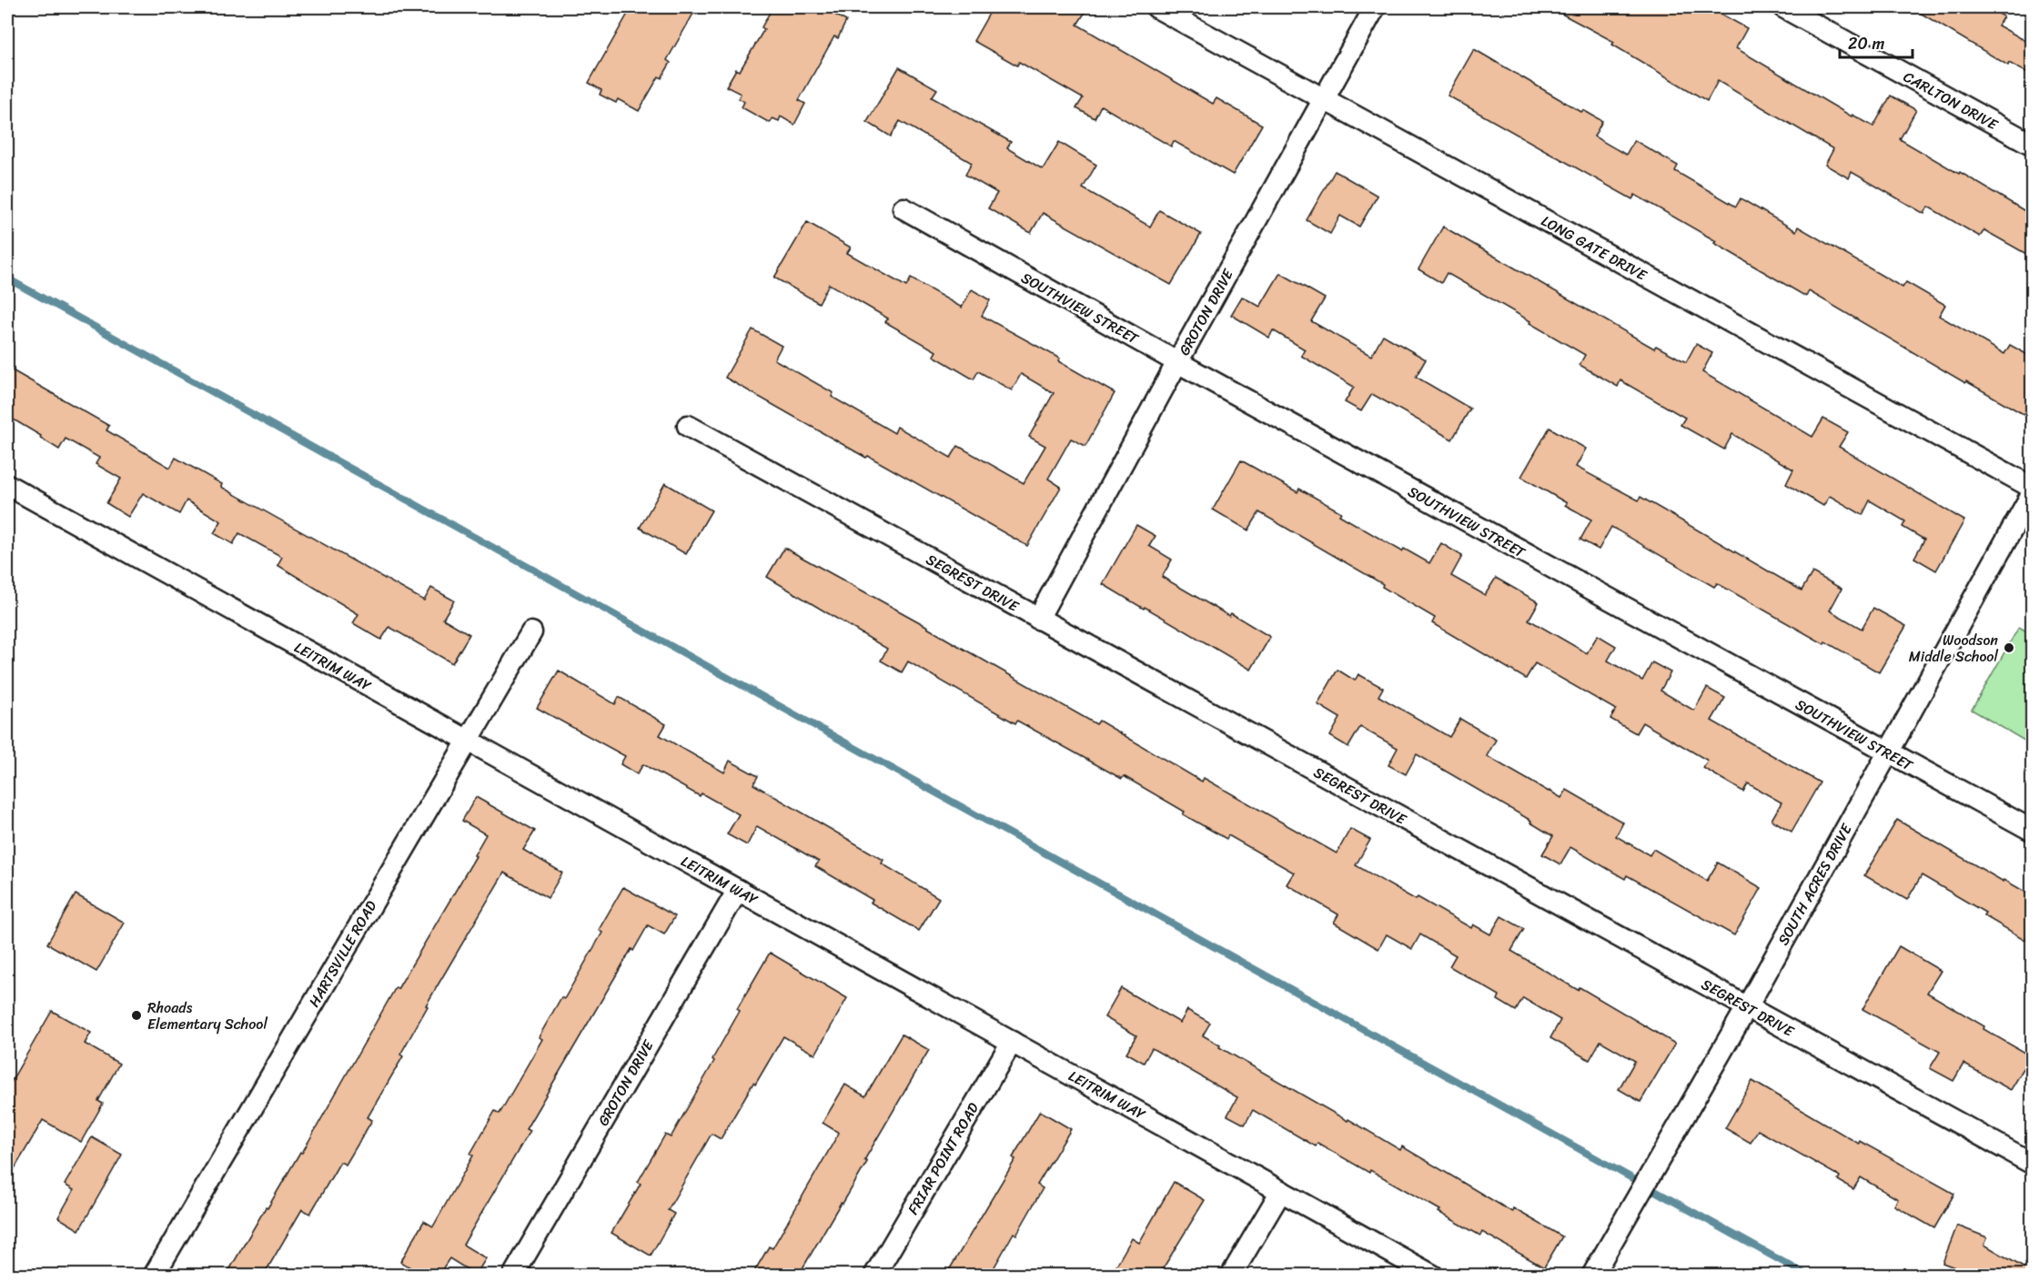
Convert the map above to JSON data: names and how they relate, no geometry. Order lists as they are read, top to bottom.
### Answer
{
  "streets": {
    "street": [
      "CARLTON DRIVE",
      "LONG GATE DRIVE",
      "SOUTHVIEW STREET",
      "GROTON DRIVE",
      "SEGREST DRIVE",
      "LEITRIM WAY",
      "SOUTH ACRES DRIVE",
      "HARTSVILLE ROAD",
      "FRIAR POINT ROAD"
    ]
  },
  "crossings": [
    ["LONG GATE DRIVE", "GROTON DRIVE"],
    ["SOUTHVIEW STREET", "GROTON DRIVE"],
    ["SOUTHVIEW STREET", "SOUTH ACRES DRIVE"],
    ["GROTON DRIVE", "SEGREST DRIVE"],
    ["GROTON DRIVE", "LEITRIM WAY"],
    ["SEGREST DRIVE", "SOUTH ACRES DRIVE"],
    ["LEITRIM WAY", "HARTSVILLE ROAD"],
    ["LEITRIM WAY", "FRIAR POINT ROAD"]
  ],
  "places": ["Woodson Middle School", "Rhoads Elementary School"],
  "scale_bar": "20 m"
}
